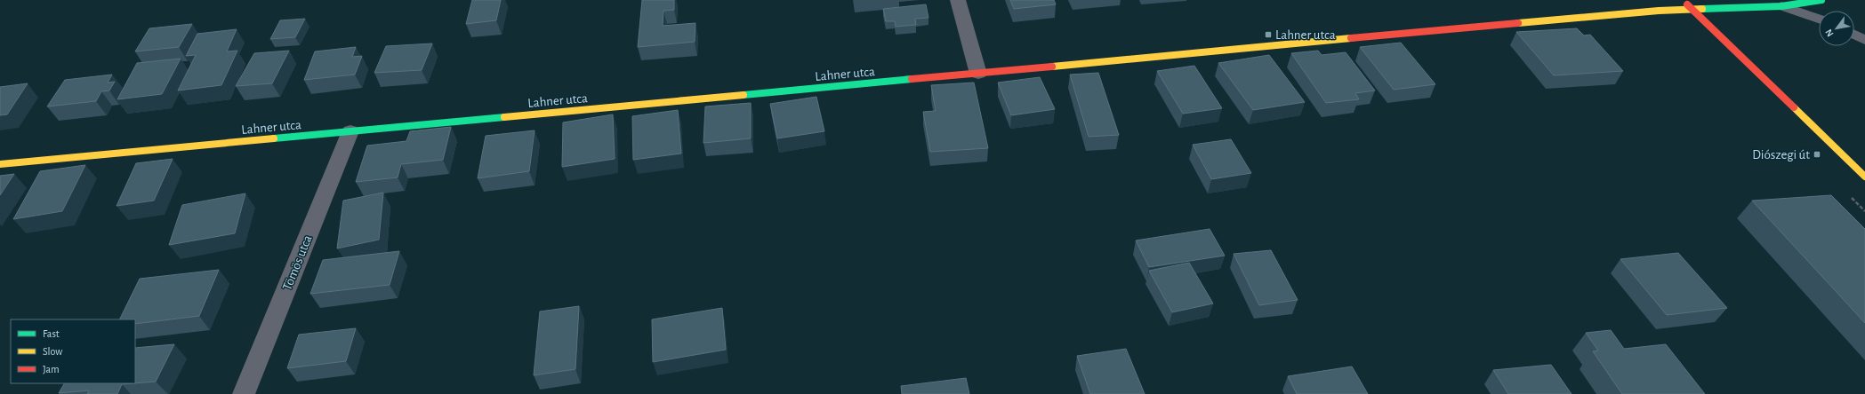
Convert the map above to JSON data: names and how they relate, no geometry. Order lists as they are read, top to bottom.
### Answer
{
  "streets": {
    "street": ["Lahner utca", "Tömös utca"]
  },
  "crossings": [
    ["Lahner utca", "Tömös utca"]
  ],
  "places": {
    "transit": ["Lahner utca", "Diószegi út"]
  },
  "legend": ["Fast", "Slow", "Jam"],
  "north": "bottom left"
}
